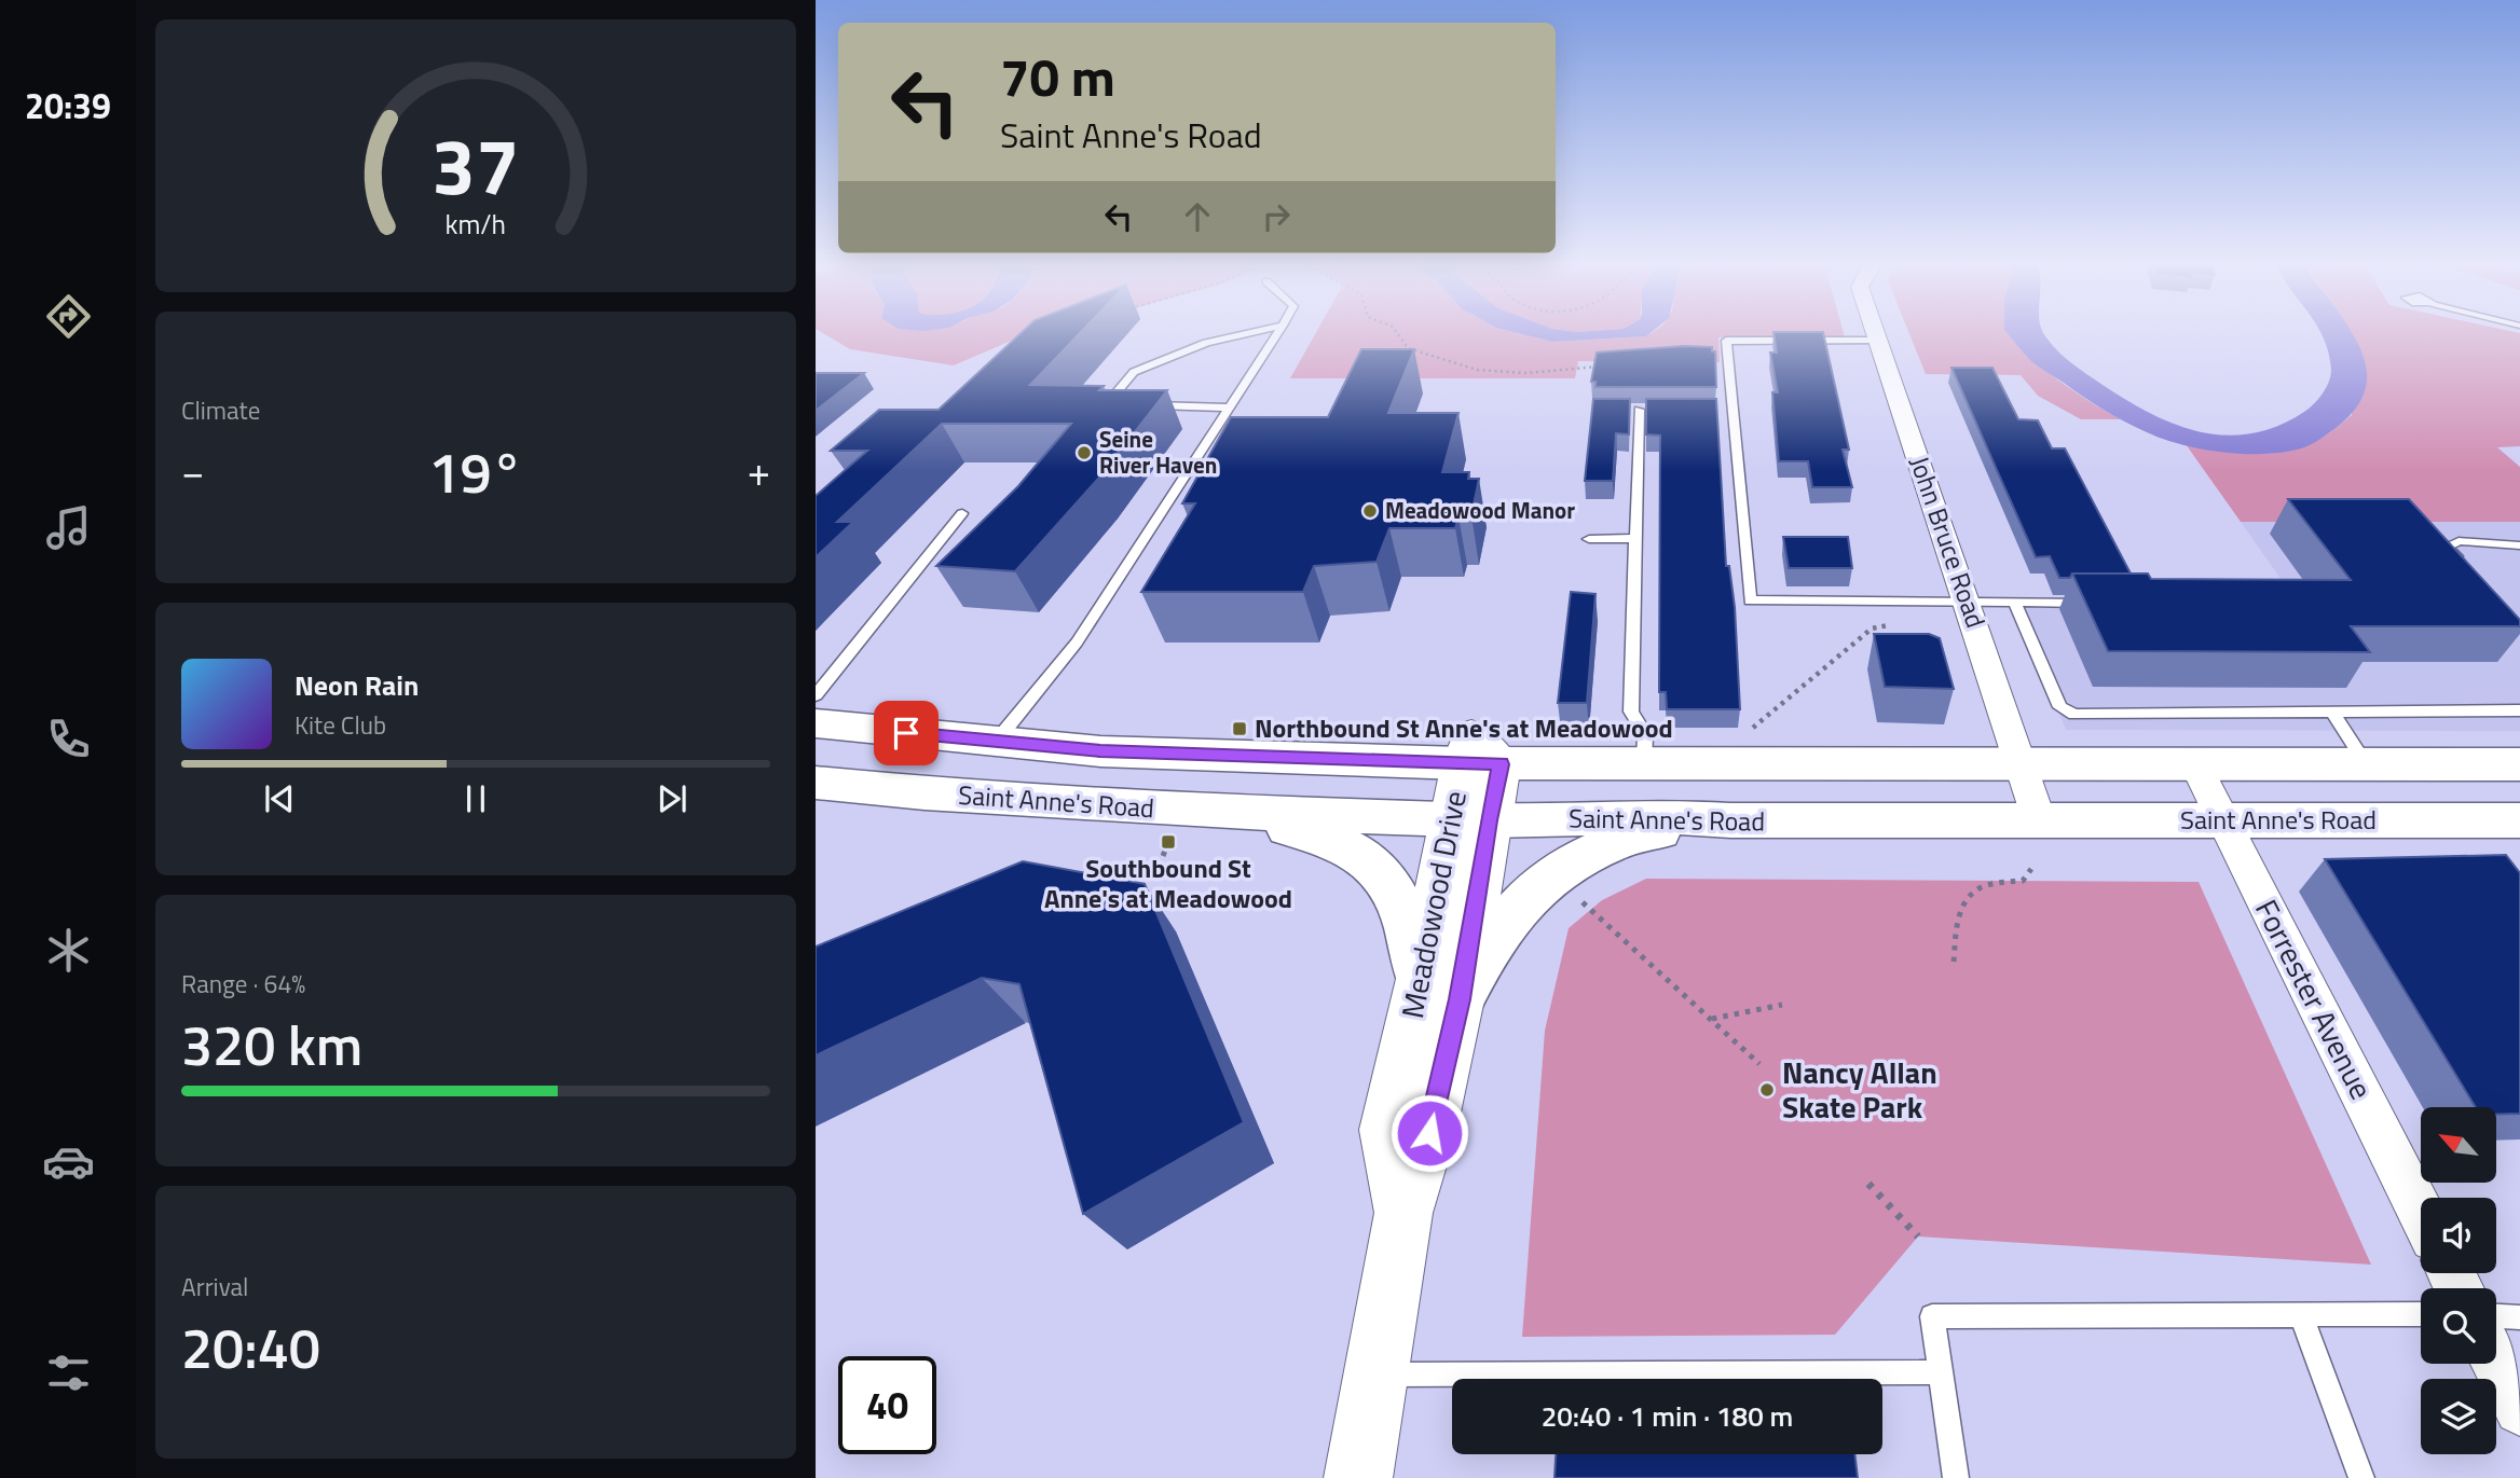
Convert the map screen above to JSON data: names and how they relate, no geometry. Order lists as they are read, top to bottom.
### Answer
{
  "streets": {
    "main road": ["Saint Anne's Road"],
    "street": ["John Bruce Road", "Meadowood Drive", "Forrester Avenue"]
  },
  "crossings": [
    ["John Bruce Road", "Saint Anne's Road"],
    ["Saint Anne's Road", "Meadowood Drive"],
    ["Saint Anne's Road", "Forrester Avenue"]
  ],
  "places": {
    "other": ["Seine River Haven", "Meadowood Manor", "Nancy Allan Skate Park"],
    "transit": ["Northbound St Anne's at Meadowood", "Southbound St Anne's at Meadowood"]
  },
  "north": "top left",
  "page": {
    "tabs": "20:39",
    "turn": ["70 m", "Saint Anne's Road"],
    "tile": [
      "Climate",
      ["Range · 64%", "320 km"],
      ["Arrival", "20:40"]
    ],
    "heat": ["−", "19°", "+"],
    "song": ["Neon Rain", "Kite Club"],
    "limit": "40",
    "trip": "20:40 · 1 min · 180 m",
    "gauge": ["37", "km/h"]
  }
}
